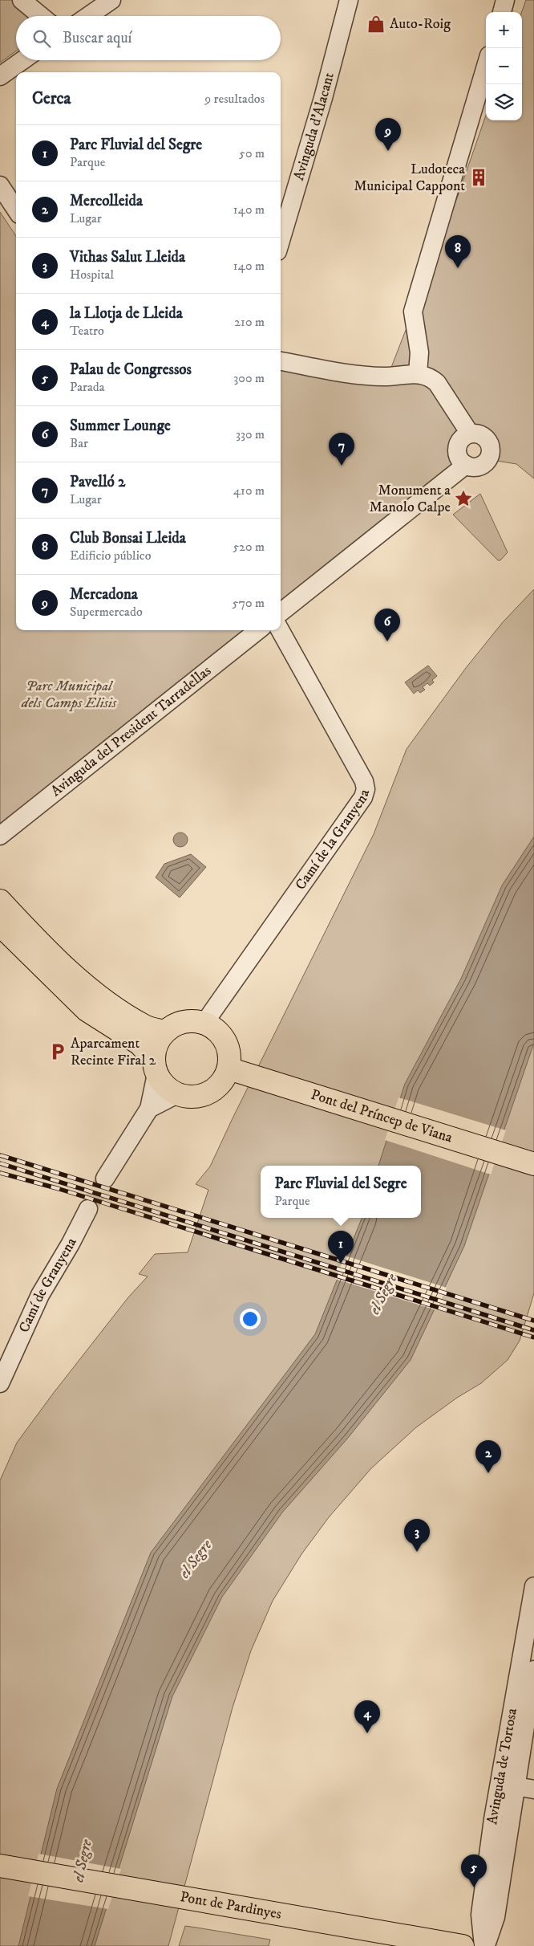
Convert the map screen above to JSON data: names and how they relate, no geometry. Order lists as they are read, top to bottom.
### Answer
{
  "streets": {
    "main road": ["Pont del Príncep de Viana", "Pont de Pardinyes"],
    "street": [
      "Avinguda d'Alacant",
      "Avinguda del President Tarradellas",
      "Camí de la Granyena",
      "Camí de Granyena",
      "Avinguda de Tortosa"
    ]
  },
  "crossings": [
    ["Camí de la Granyena", "Pont del Príncep de Viana"]
  ],
  "water": ["el Segre"],
  "parks": ["Parc Municipal dels Camps Elisis"],
  "places": {
    "shop": ["Auto-Roig"],
    "building": ["Ludoteca Municipal Cappont"],
    "place": ["Monument a Manolo Calpe"],
    "parking": ["Aparcament Recinte Firal 2"]
  },
  "page": {
    "map_buttons": ["+", "−"],
    "search": "Buscar aquí",
    "heading": ["Cerca", "9 resultados"],
    "pins": [
      "9",
      "8",
      "7",
      "6",
      "1",
      "2",
      "3",
      "4",
      "5"
    ],
    "list": [
      {
        "mark": "1",
        "name": "Parc Fluvial del Segre",
        "note": "Parque",
        "value": "50 m"
      },
      {
        "mark": "2",
        "name": "Mercolleida",
        "note": "Lugar",
        "value": "140 m"
      },
      {
        "mark": "3",
        "name": "Vithas Salut Lleida",
        "note": "Hospital",
        "value": "140 m"
      },
      {
        "mark": "4",
        "name": "la Llotja de Lleida",
        "note": "Teatro",
        "value": "210 m"
      },
      {
        "mark": "5",
        "name": "Palau de Congressos",
        "note": "Parada",
        "value": "300 m"
      },
      {
        "mark": "6",
        "name": "Summer Lounge",
        "note": "Bar",
        "value": "330 m"
      },
      {
        "mark": "7",
        "name": "Pavelló 2",
        "note": "Lugar",
        "value": "410 m"
      },
      {
        "mark": "8",
        "name": "Club Bonsai Lleida",
        "note": "Edificio público",
        "value": "520 m"
      },
      {
        "mark": "9",
        "name": "Mercadona",
        "note": "Supermercado",
        "value": "570 m"
      }
    ],
    "popup": ["Parc Fluvial del Segre", "Parque"]
  }
}
